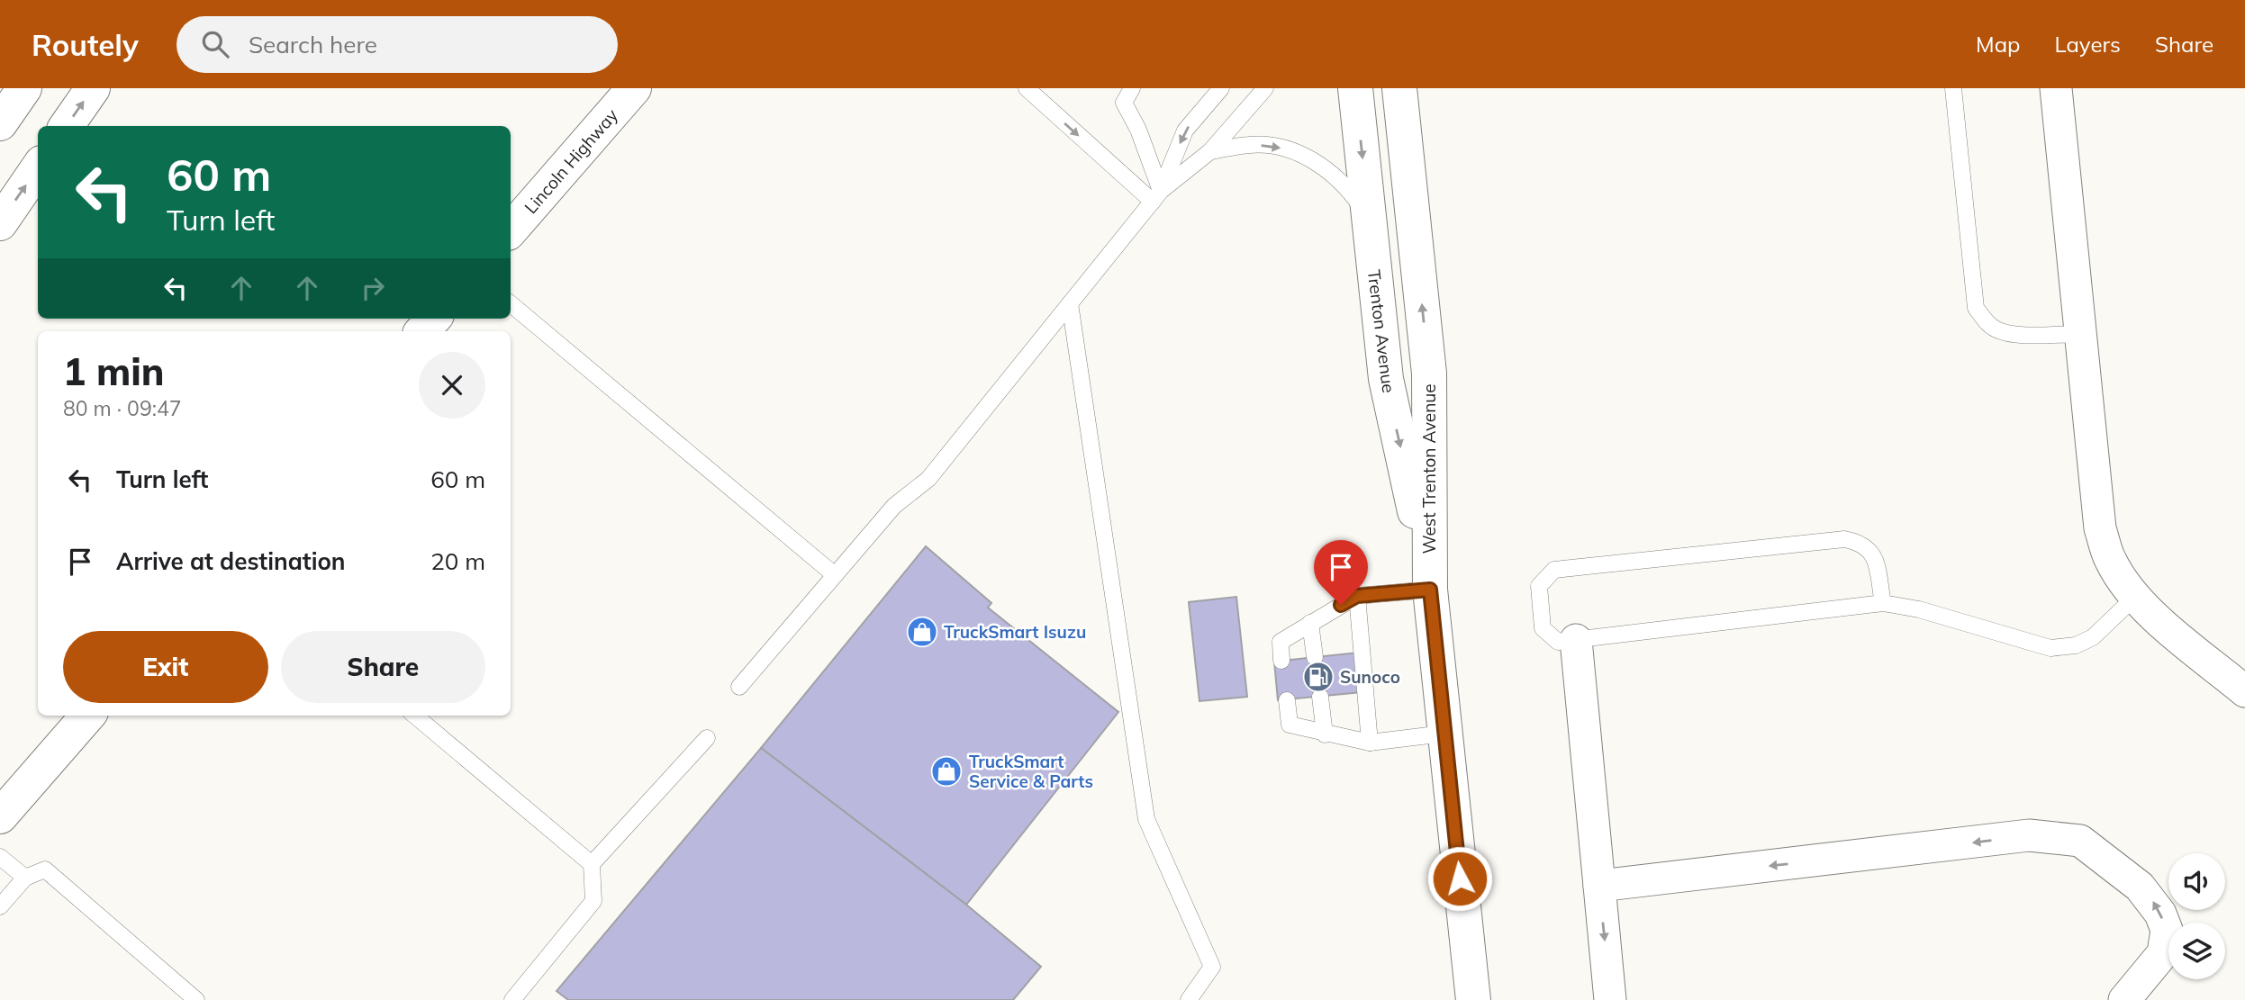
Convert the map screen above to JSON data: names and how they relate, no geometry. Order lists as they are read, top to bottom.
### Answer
{
  "streets": {
    "main road": ["Lincoln Highway", "Trenton Avenue", "West Trenton Avenue"]
  },
  "crossings": [
    ["Trenton Avenue", "West Trenton Avenue"]
  ],
  "one_way": ["Trenton Avenue", "West Trenton Avenue"],
  "places": {
    "shop": ["TruckSmart Isuzu", "TruckSmart Service & Parts"],
    "fuel station": ["Sunoco"]
  },
  "page": {
    "header": "Routely",
    "search": "Search here",
    "nav": ["Map", "Layers", "Share"],
    "turn": ["60 m", "Turn left"],
    "heading": ["1 min", "80 m · 09:47"],
    "list": [
      {
        "name": "Turn left",
        "value": "60 m"
      },
      {
        "name": "Arrive at destination",
        "value": "20 m"
      }
    ],
    "buttons": ["Exit", "Share"]
  }
}
